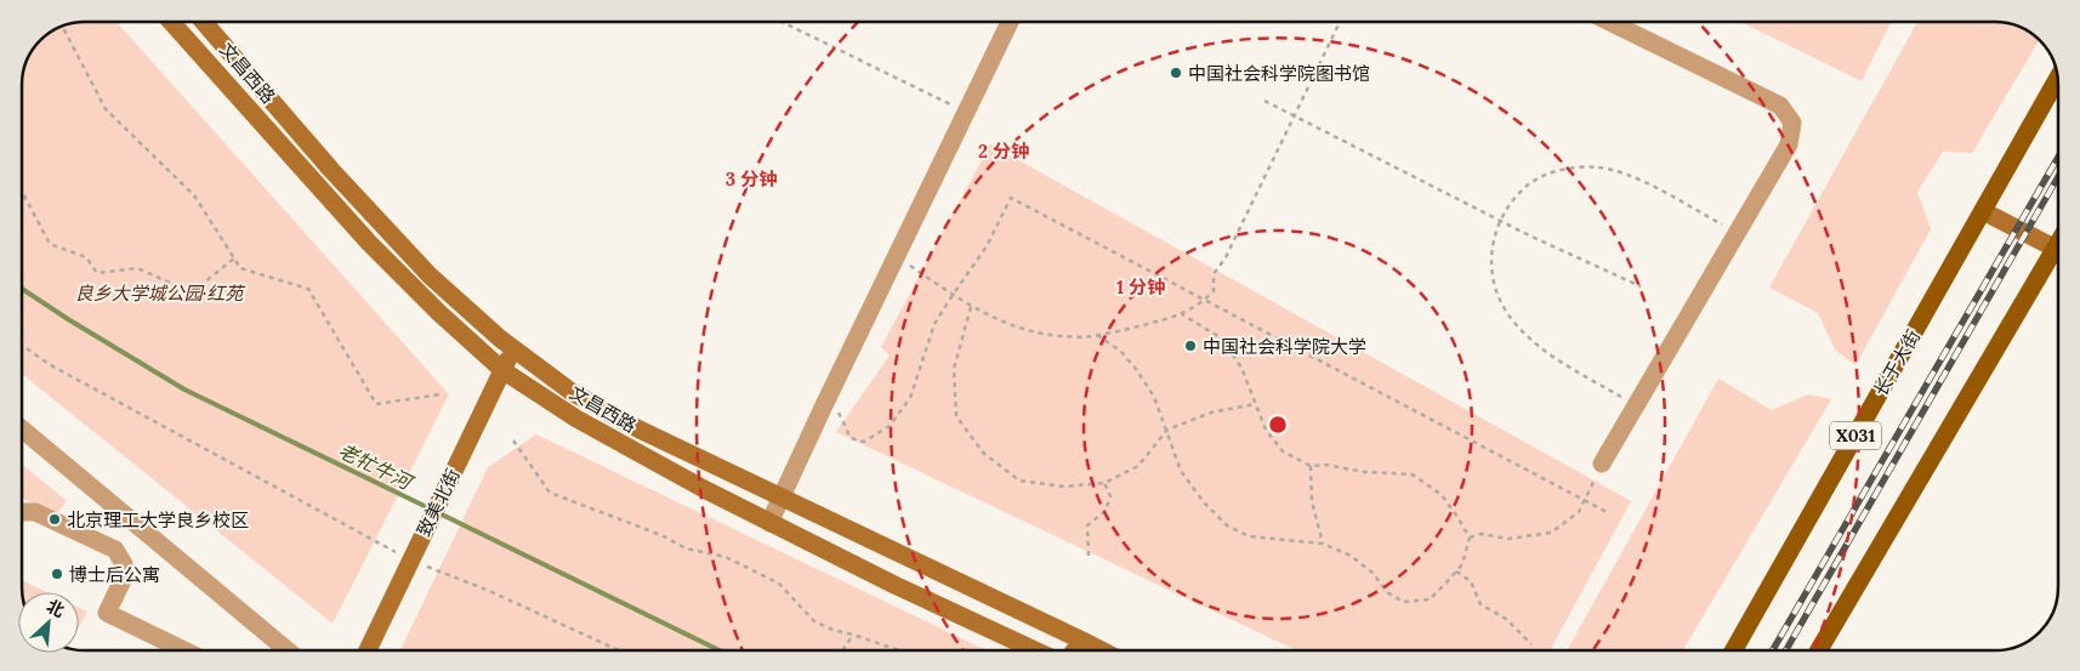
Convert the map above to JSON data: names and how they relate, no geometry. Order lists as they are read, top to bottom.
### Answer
{
  "streets": {
    "main road": [
      "文昌西路",
      "长于大街",
      "X031",
      "致美北街"
    ]
  },
  "crossings": [
    ["文昌西路", "致美北街"]
  ],
  "water": ["老牤牛河"],
  "parks": ["良乡大学城公园·红苑"],
  "places": [
    "中国社会科学院图书馆",
    "中国社会科学院大学",
    "北京理工大学良乡校区",
    "博士后公寓"
  ],
  "north": "top right",
  "rings": ["2 分钟", "3 分钟", "1 分钟"]
}
